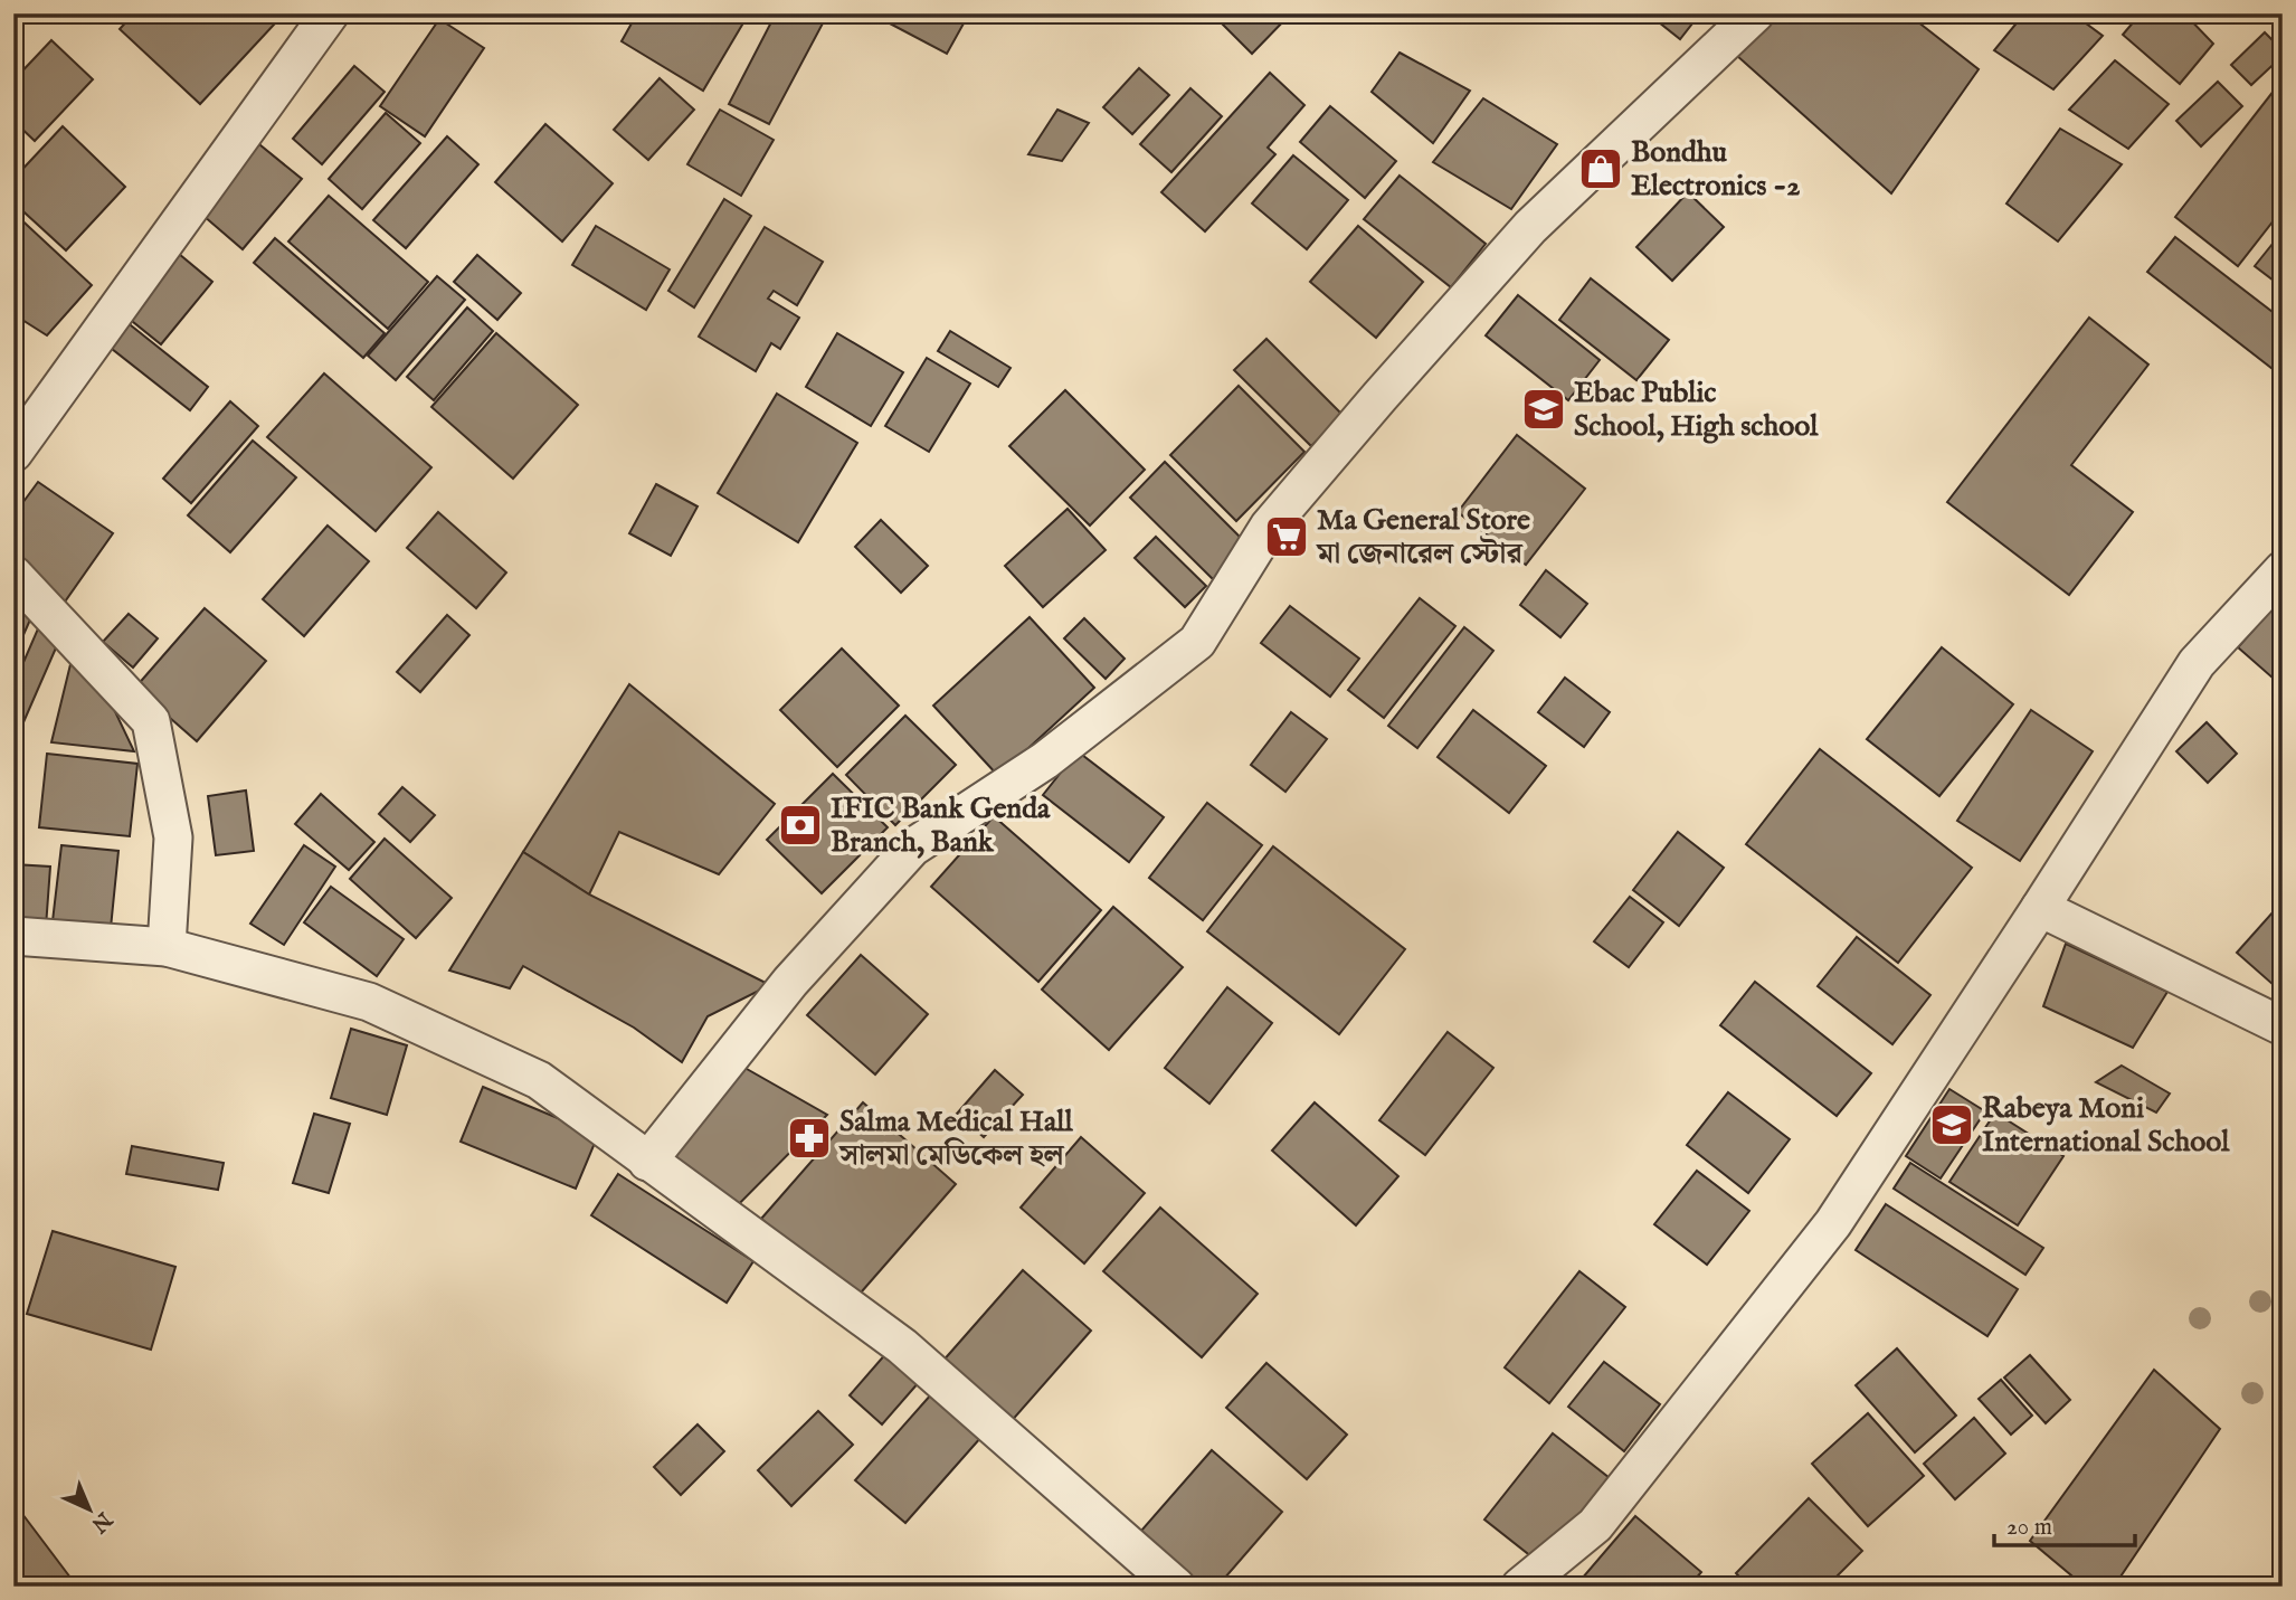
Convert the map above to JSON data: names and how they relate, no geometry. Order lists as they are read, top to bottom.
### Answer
{
  "places": {
    "shop": ["Bondhu Electronics -2"],
    "school or university": ["Ebac Public School, High school", "Rabeya Moni International School"],
    "supermarket": ["Ma General Store মা জেনারেল স্টোর"],
    "bank": ["IFIC Bank Genda Branch, Bank"],
    "pharmacy": ["Salma Medical Hall সালমা মেডিকেল হল"]
  },
  "scale_bar": "20 m",
  "north": "bottom right"
}
